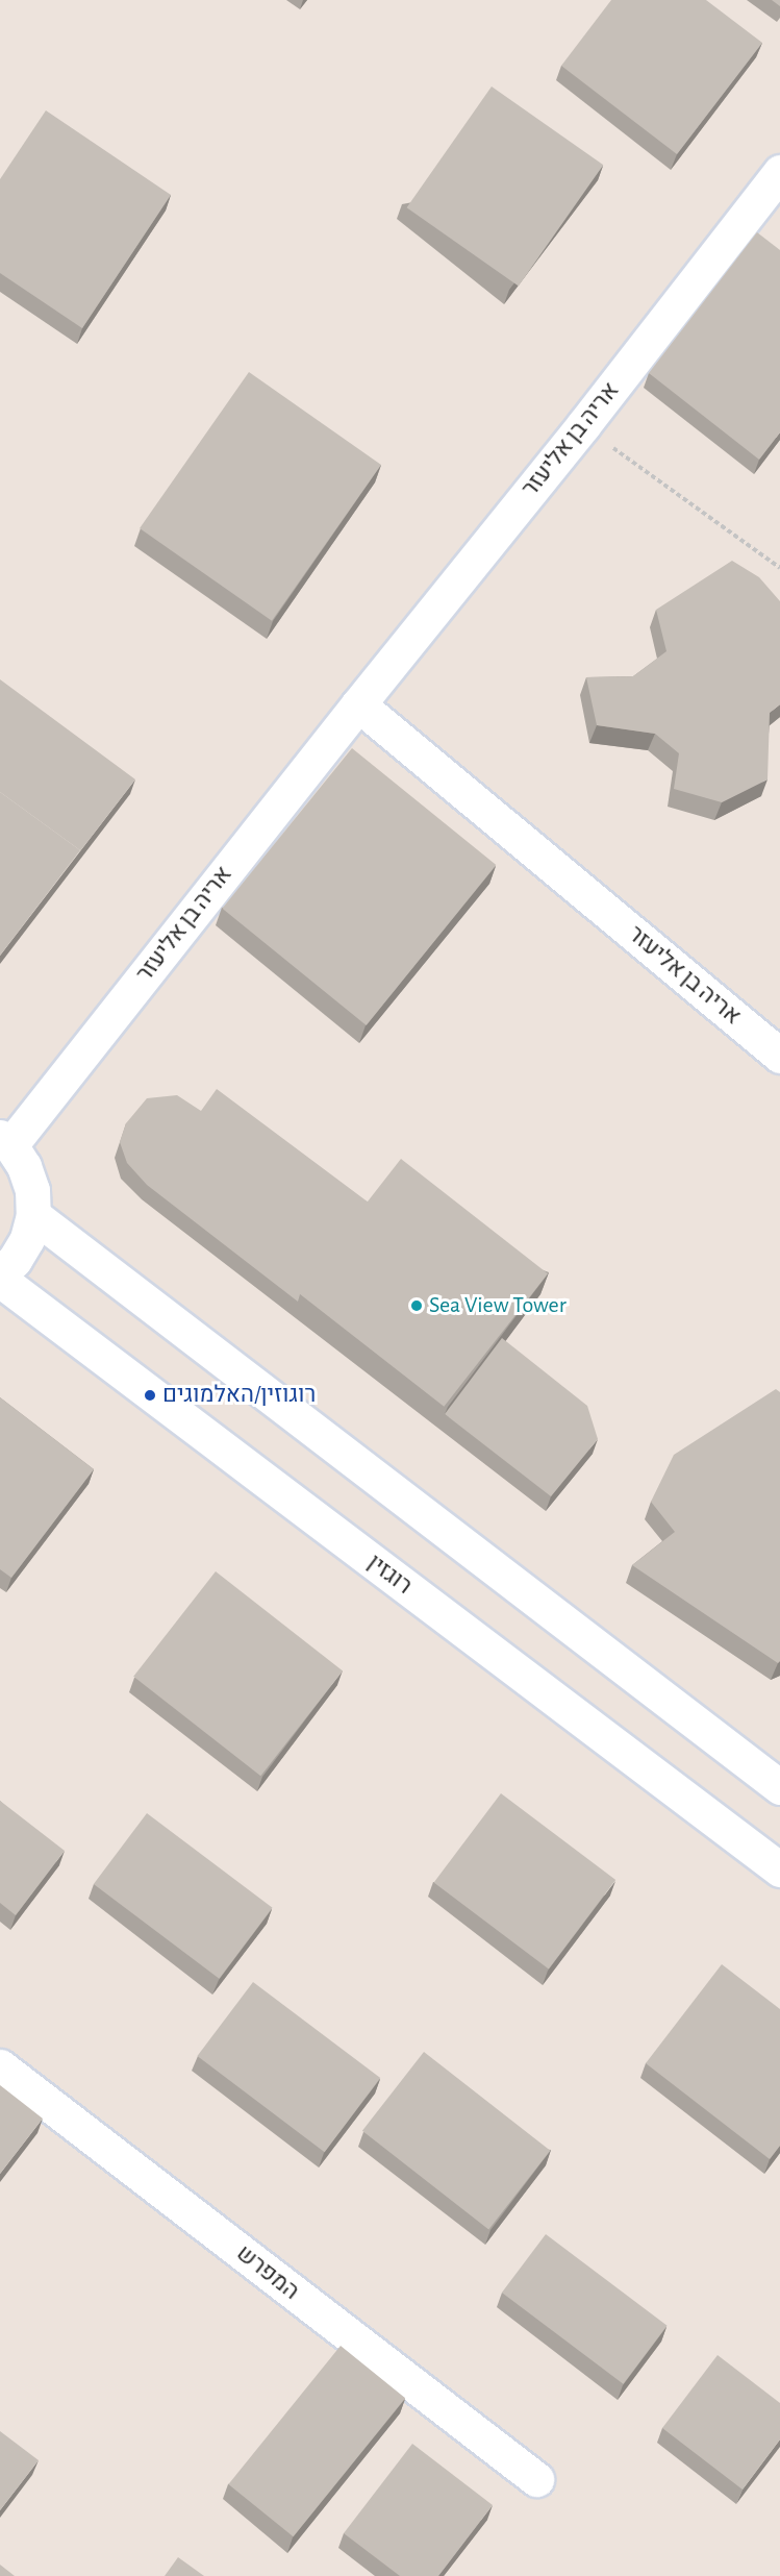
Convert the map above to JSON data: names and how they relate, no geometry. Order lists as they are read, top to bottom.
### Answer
{
  "streets": {
    "street": ["אריה בן אליעזר", "רוגזין", "המפרש"]
  },
  "places": ["Sea View Tower", "רוגוזין/האלמוגים"]
}
